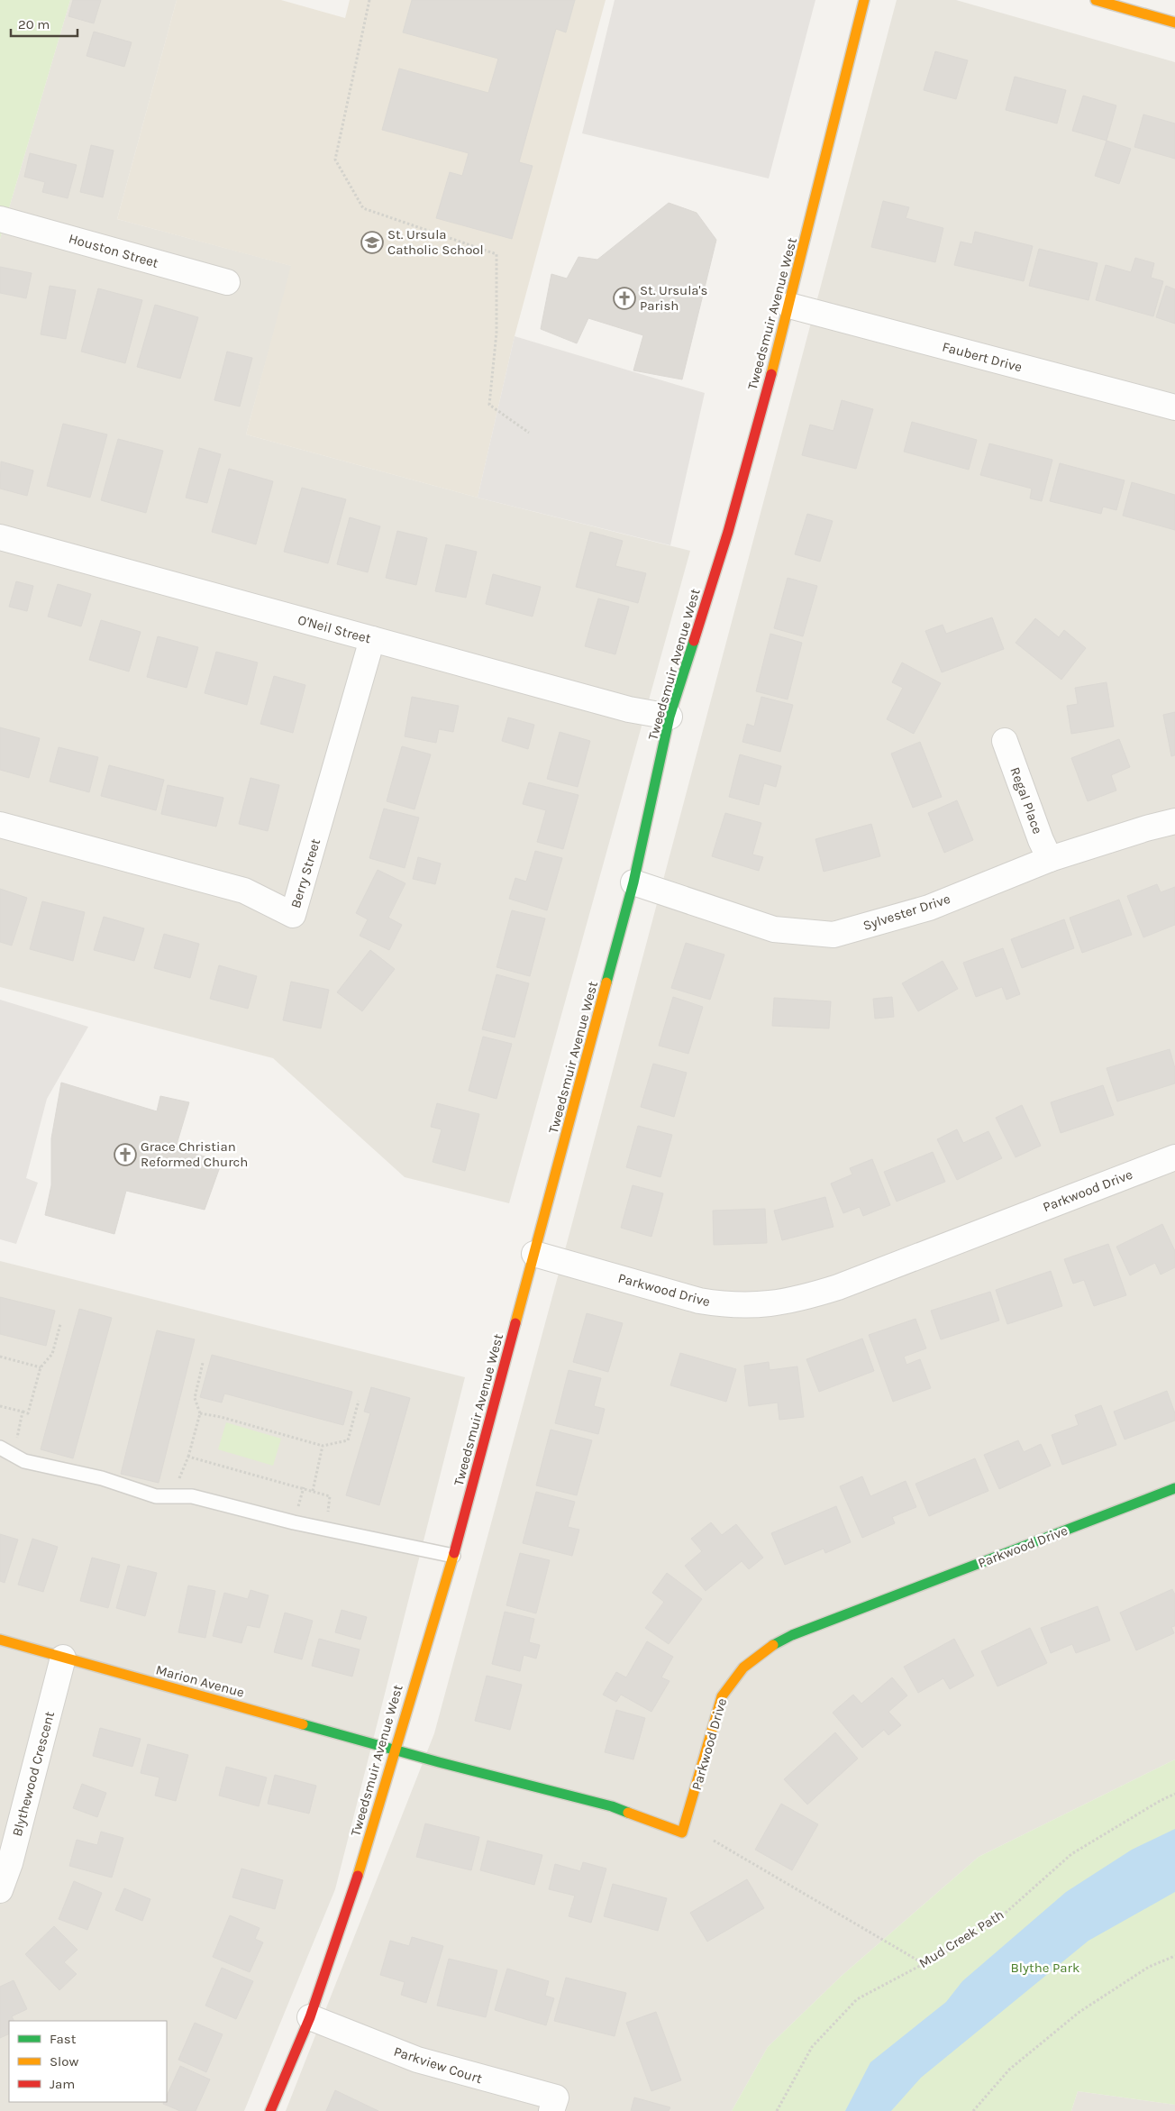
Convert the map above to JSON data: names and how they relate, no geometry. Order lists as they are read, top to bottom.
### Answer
{
  "streets": {
    "street": [
      "Houston Street",
      "Tweedsmuir Avenue West",
      "Faubert Drive",
      "O'Neil Street",
      "Regal Place",
      "Berry Street",
      "Sylvester Drive",
      "Parkwood Drive",
      "Marion Avenue",
      "Blythewood Crescent",
      "Parkview Court"
    ],
    "path": ["Mud Creek Path"]
  },
  "crossings": [
    ["Tweedsmuir Avenue West", "Faubert Drive"],
    ["Tweedsmuir Avenue West", "O'Neil Street"],
    ["Tweedsmuir Avenue West", "Sylvester Drive"],
    ["Tweedsmuir Avenue West", "Parkwood Drive"],
    ["Tweedsmuir Avenue West", "Marion Avenue"],
    ["Tweedsmuir Avenue West", "Parkview Court"],
    ["O'Neil Street", "Berry Street"],
    ["Regal Place", "Sylvester Drive"],
    ["Parkwood Drive", "Marion Avenue"],
    ["Marion Avenue", "Blythewood Crescent"]
  ],
  "parks": ["Blythe Park"],
  "places": {
    "school or university": ["St. Ursula Catholic School"],
    "church": ["St. Ursula's Parish", "Grace Christian Reformed Church"]
  },
  "legend": ["Fast", "Slow", "Jam"],
  "scale_bar": "20 m"
}
